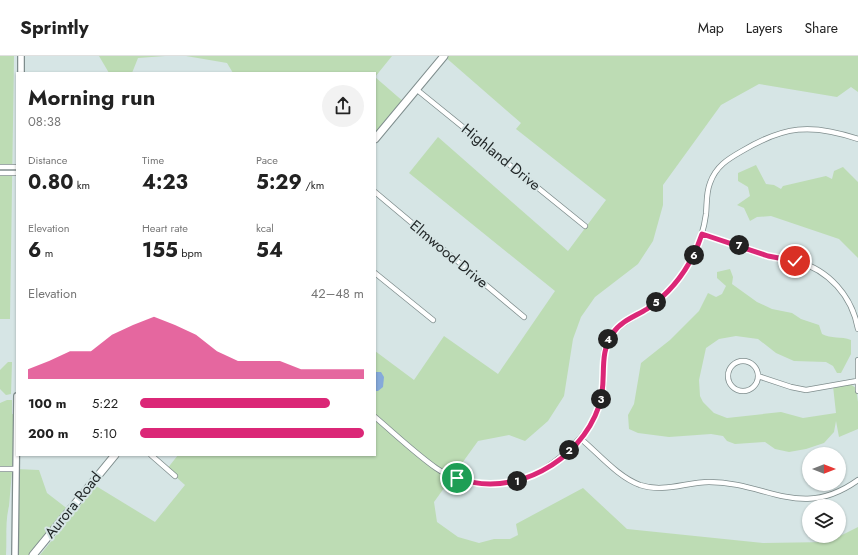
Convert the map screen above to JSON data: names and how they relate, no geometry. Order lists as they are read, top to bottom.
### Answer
{
  "streets": {
    "main road": ["Aurora Road"],
    "street": ["Highland Drive", "Elmwood Drive"]
  },
  "north": "right",
  "page": {
    "header": "Sprintly",
    "nav": ["Map", "Layers", "Share"],
    "heading": ["Morning run", "08:38"],
    "stats": [
      ["Distance", "0.80 km"],
      ["Time", "4:23"],
      ["Pace", "5:29 /km"],
      ["Elevation", "6 m"],
      ["Heart rate", "155 bpm"],
      ["kcal", "54"]
    ],
    "pins": [
      "7",
      "6",
      "5",
      "4",
      "3",
      "2",
      "1"
    ],
    "chart": ["Elevation", "42–48 m"],
    "list": [
      {
        "name": "100 m",
        "note": "5:22"
      },
      {
        "name": "200 m",
        "note": "5:10"
      }
    ]
  }
}
